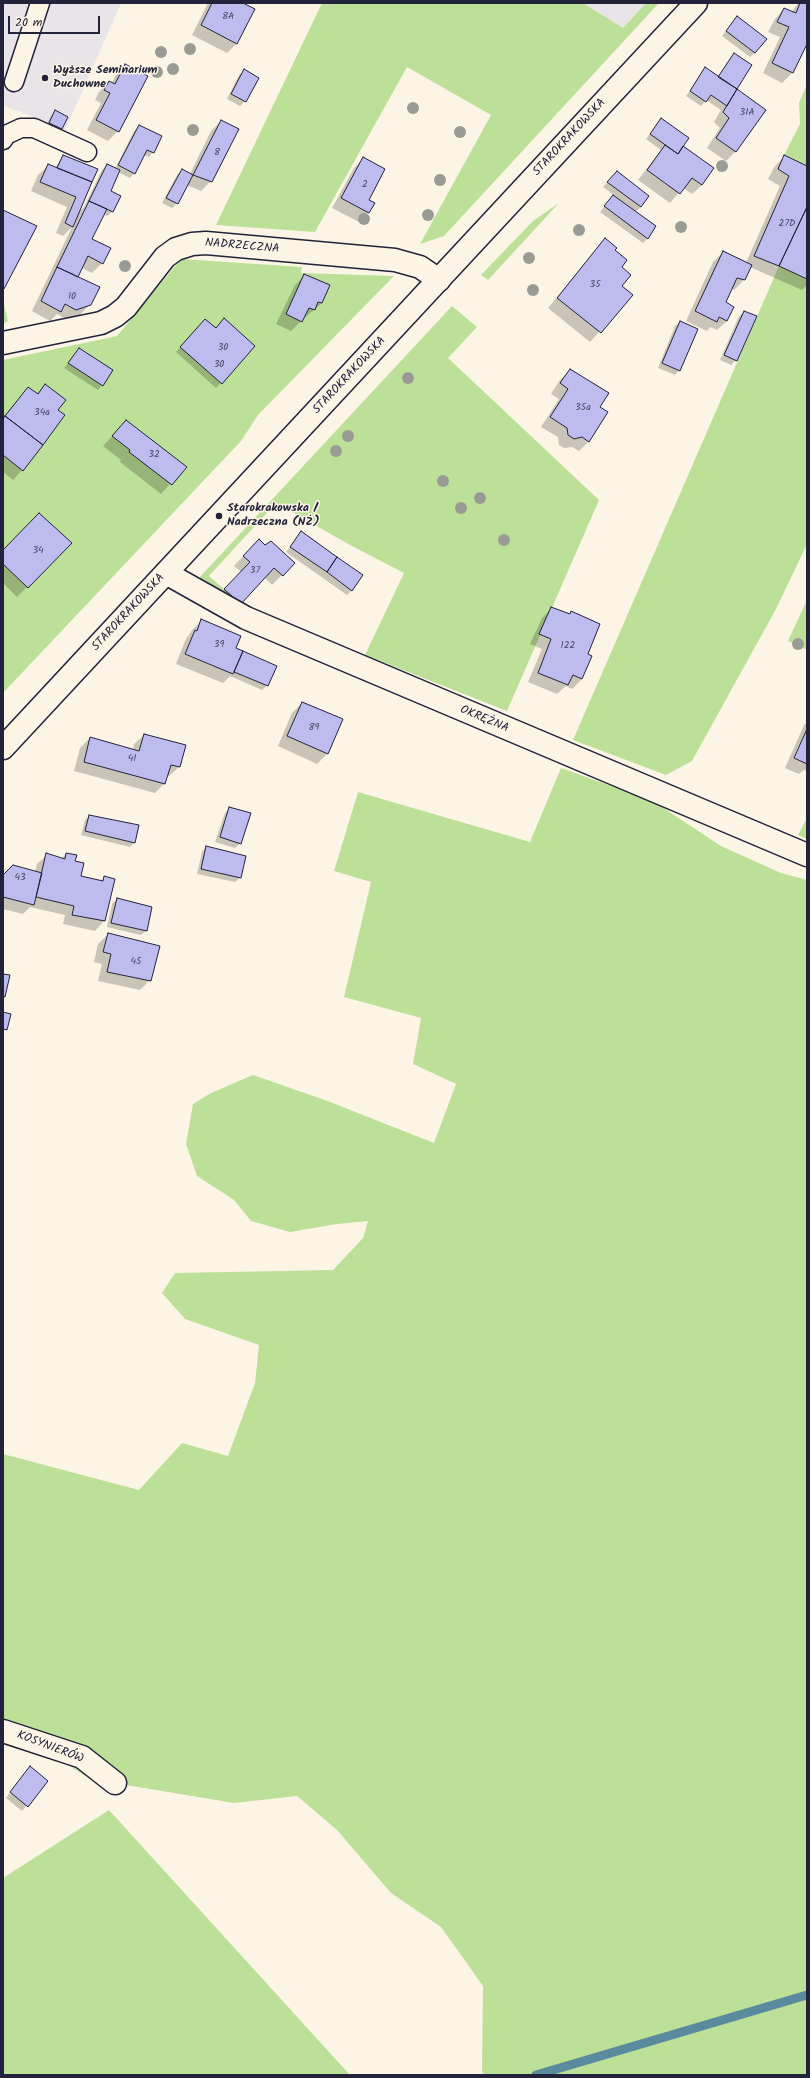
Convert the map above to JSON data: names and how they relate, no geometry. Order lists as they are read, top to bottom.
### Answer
{
  "streets": {
    "street": [
      "STAROKRAKOWSKA",
      "NADRZECZNA",
      "OKRĘŻNA",
      "KOSYNIERÓW"
    ]
  },
  "crossings": [
    ["STAROKRAKOWSKA", "NADRZECZNA"],
    ["STAROKRAKOWSKA", "OKRĘŻNA"]
  ],
  "places": ["Wyższe Seminarium Duchowne", "Starokrakowska / Nadrzeczna (NŻ)"],
  "house_numbers": [
    "8A",
    "31A",
    "8",
    "2",
    "27D",
    "35",
    "10",
    "30",
    "30",
    "35a",
    "34a",
    "32",
    "34",
    "37",
    "39",
    "122",
    "89",
    "41",
    "43",
    "45"
  ],
  "scale_bar": "20 m"
}
